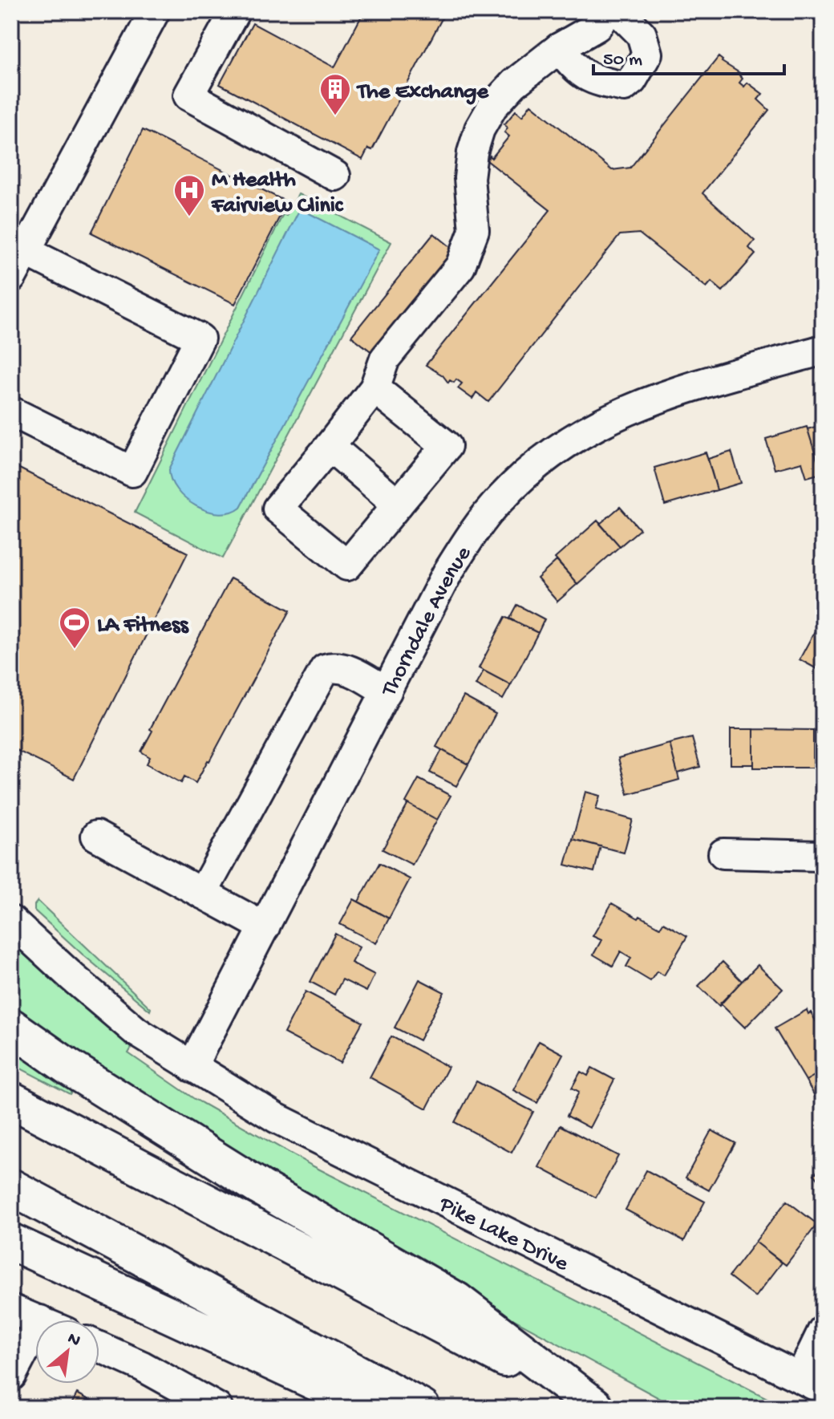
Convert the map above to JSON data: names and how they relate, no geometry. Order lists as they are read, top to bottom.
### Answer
{
  "streets": {
    "street": ["Thorndale Avenue", "Pike Lake Drive"]
  },
  "crossings": [
    ["Thorndale Avenue", "Pike Lake Drive"]
  ],
  "places": {
    "building": ["The Exchange"],
    "hospital": ["M Health Fairview Clinic"],
    "sports": ["LA Fitness"]
  },
  "scale_bar": "50 m",
  "north": "top right"
}
